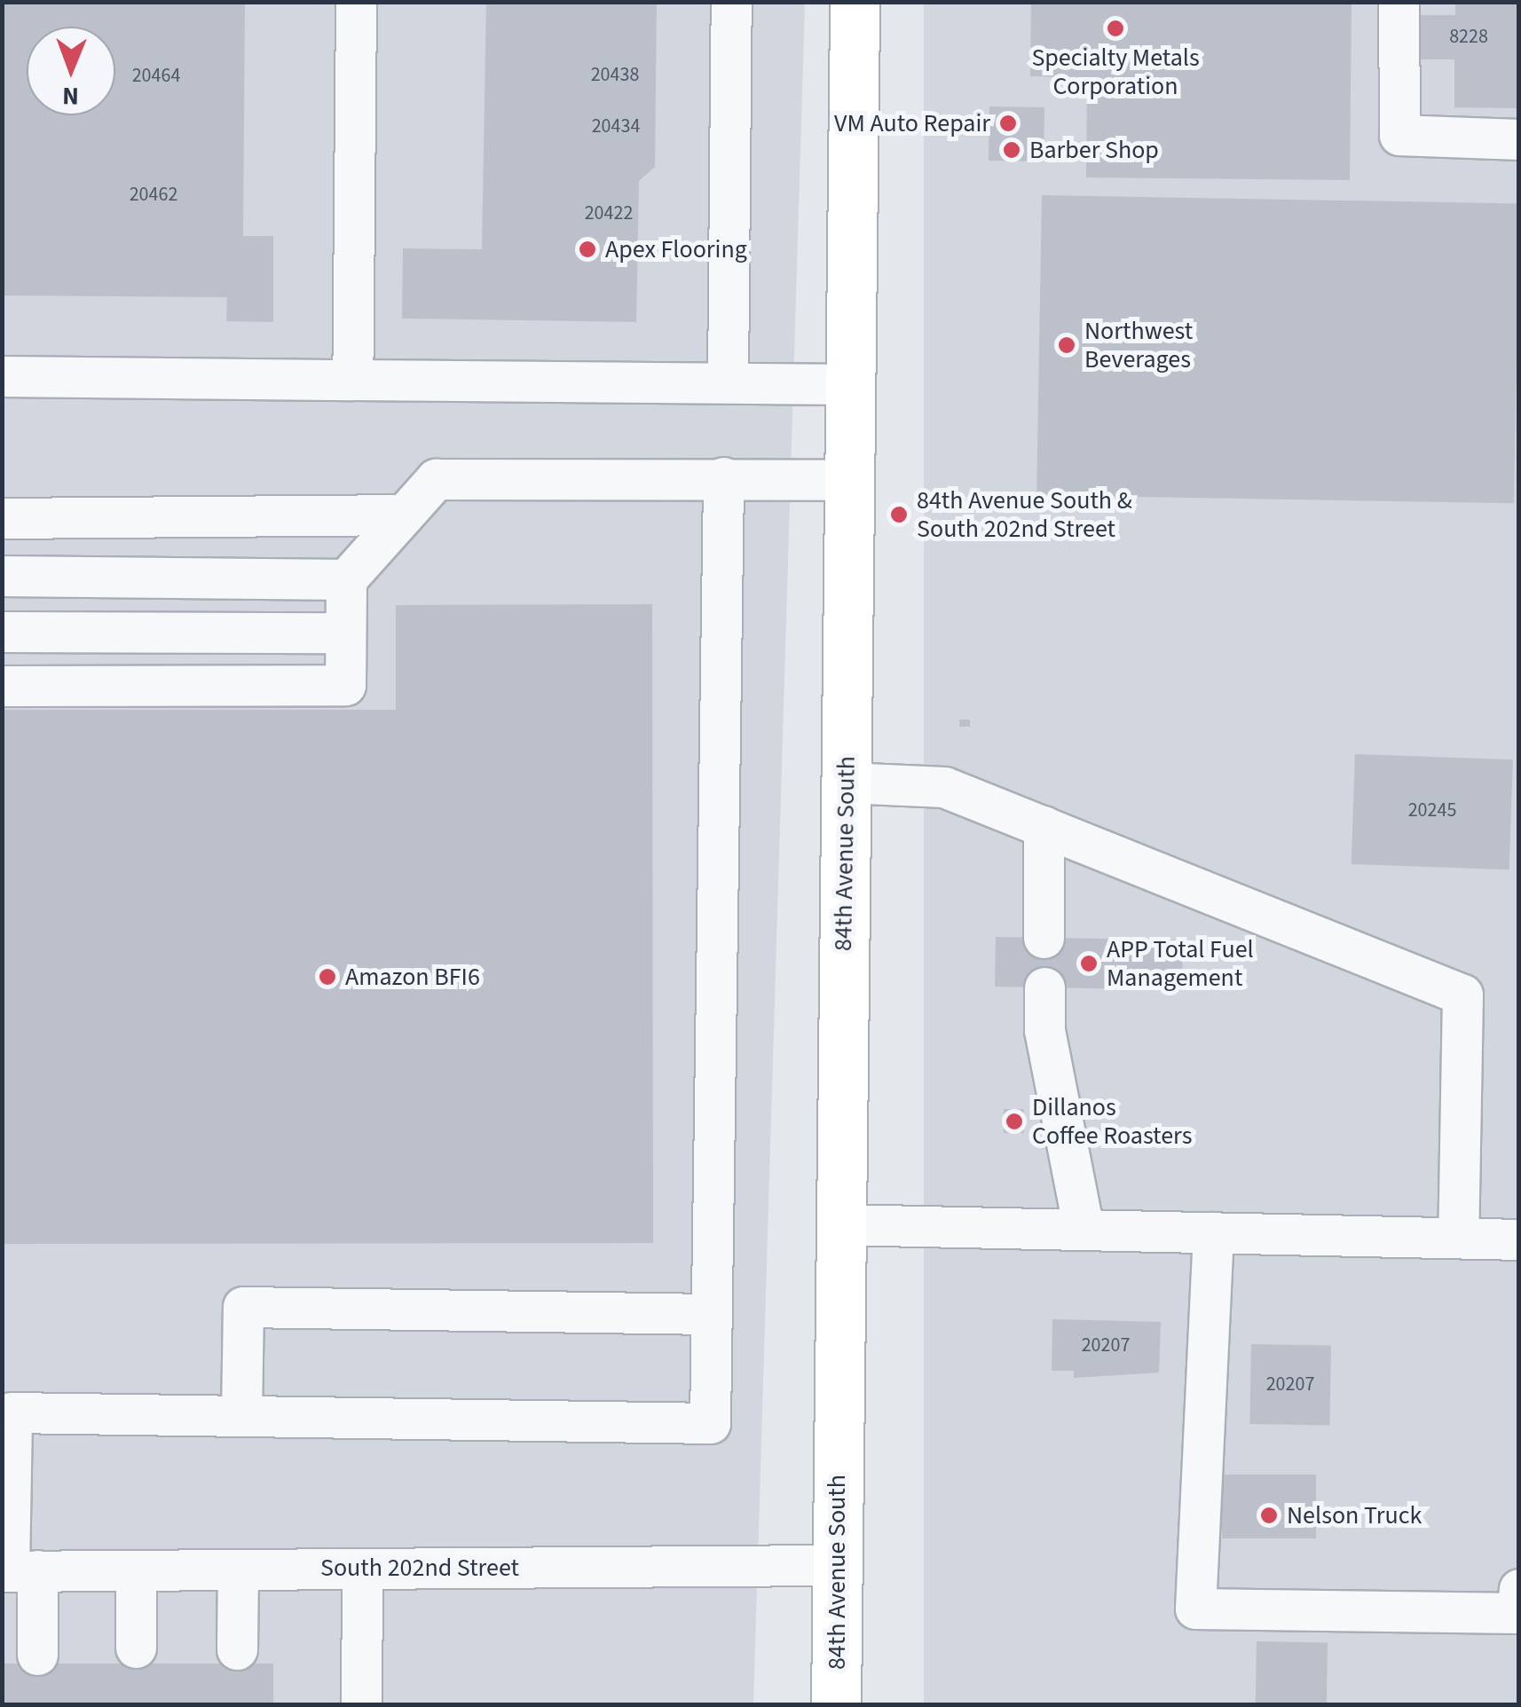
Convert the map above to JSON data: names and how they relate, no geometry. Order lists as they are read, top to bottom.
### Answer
{
  "streets": {
    "main road": ["84th Avenue South"],
    "street": ["South 202nd Street"]
  },
  "crossings": [
    ["84th Avenue South", "South 202nd Street"]
  ],
  "places": [
    "Specialty Metals Corporation",
    "VM Auto Repair",
    "Barber Shop",
    "Apex Flooring",
    "Northwest Beverages",
    "84th Avenue South & South 202nd Street",
    "APP Total Fuel Management",
    "Amazon BFI6",
    "Dillanos Coffee Roasters",
    "Nelson Truck"
  ],
  "house_numbers": [
    "8228",
    "20438",
    "20464",
    "20434",
    "20462",
    "20422",
    "20245",
    "20207",
    "20207"
  ],
  "north": "bottom"
}
